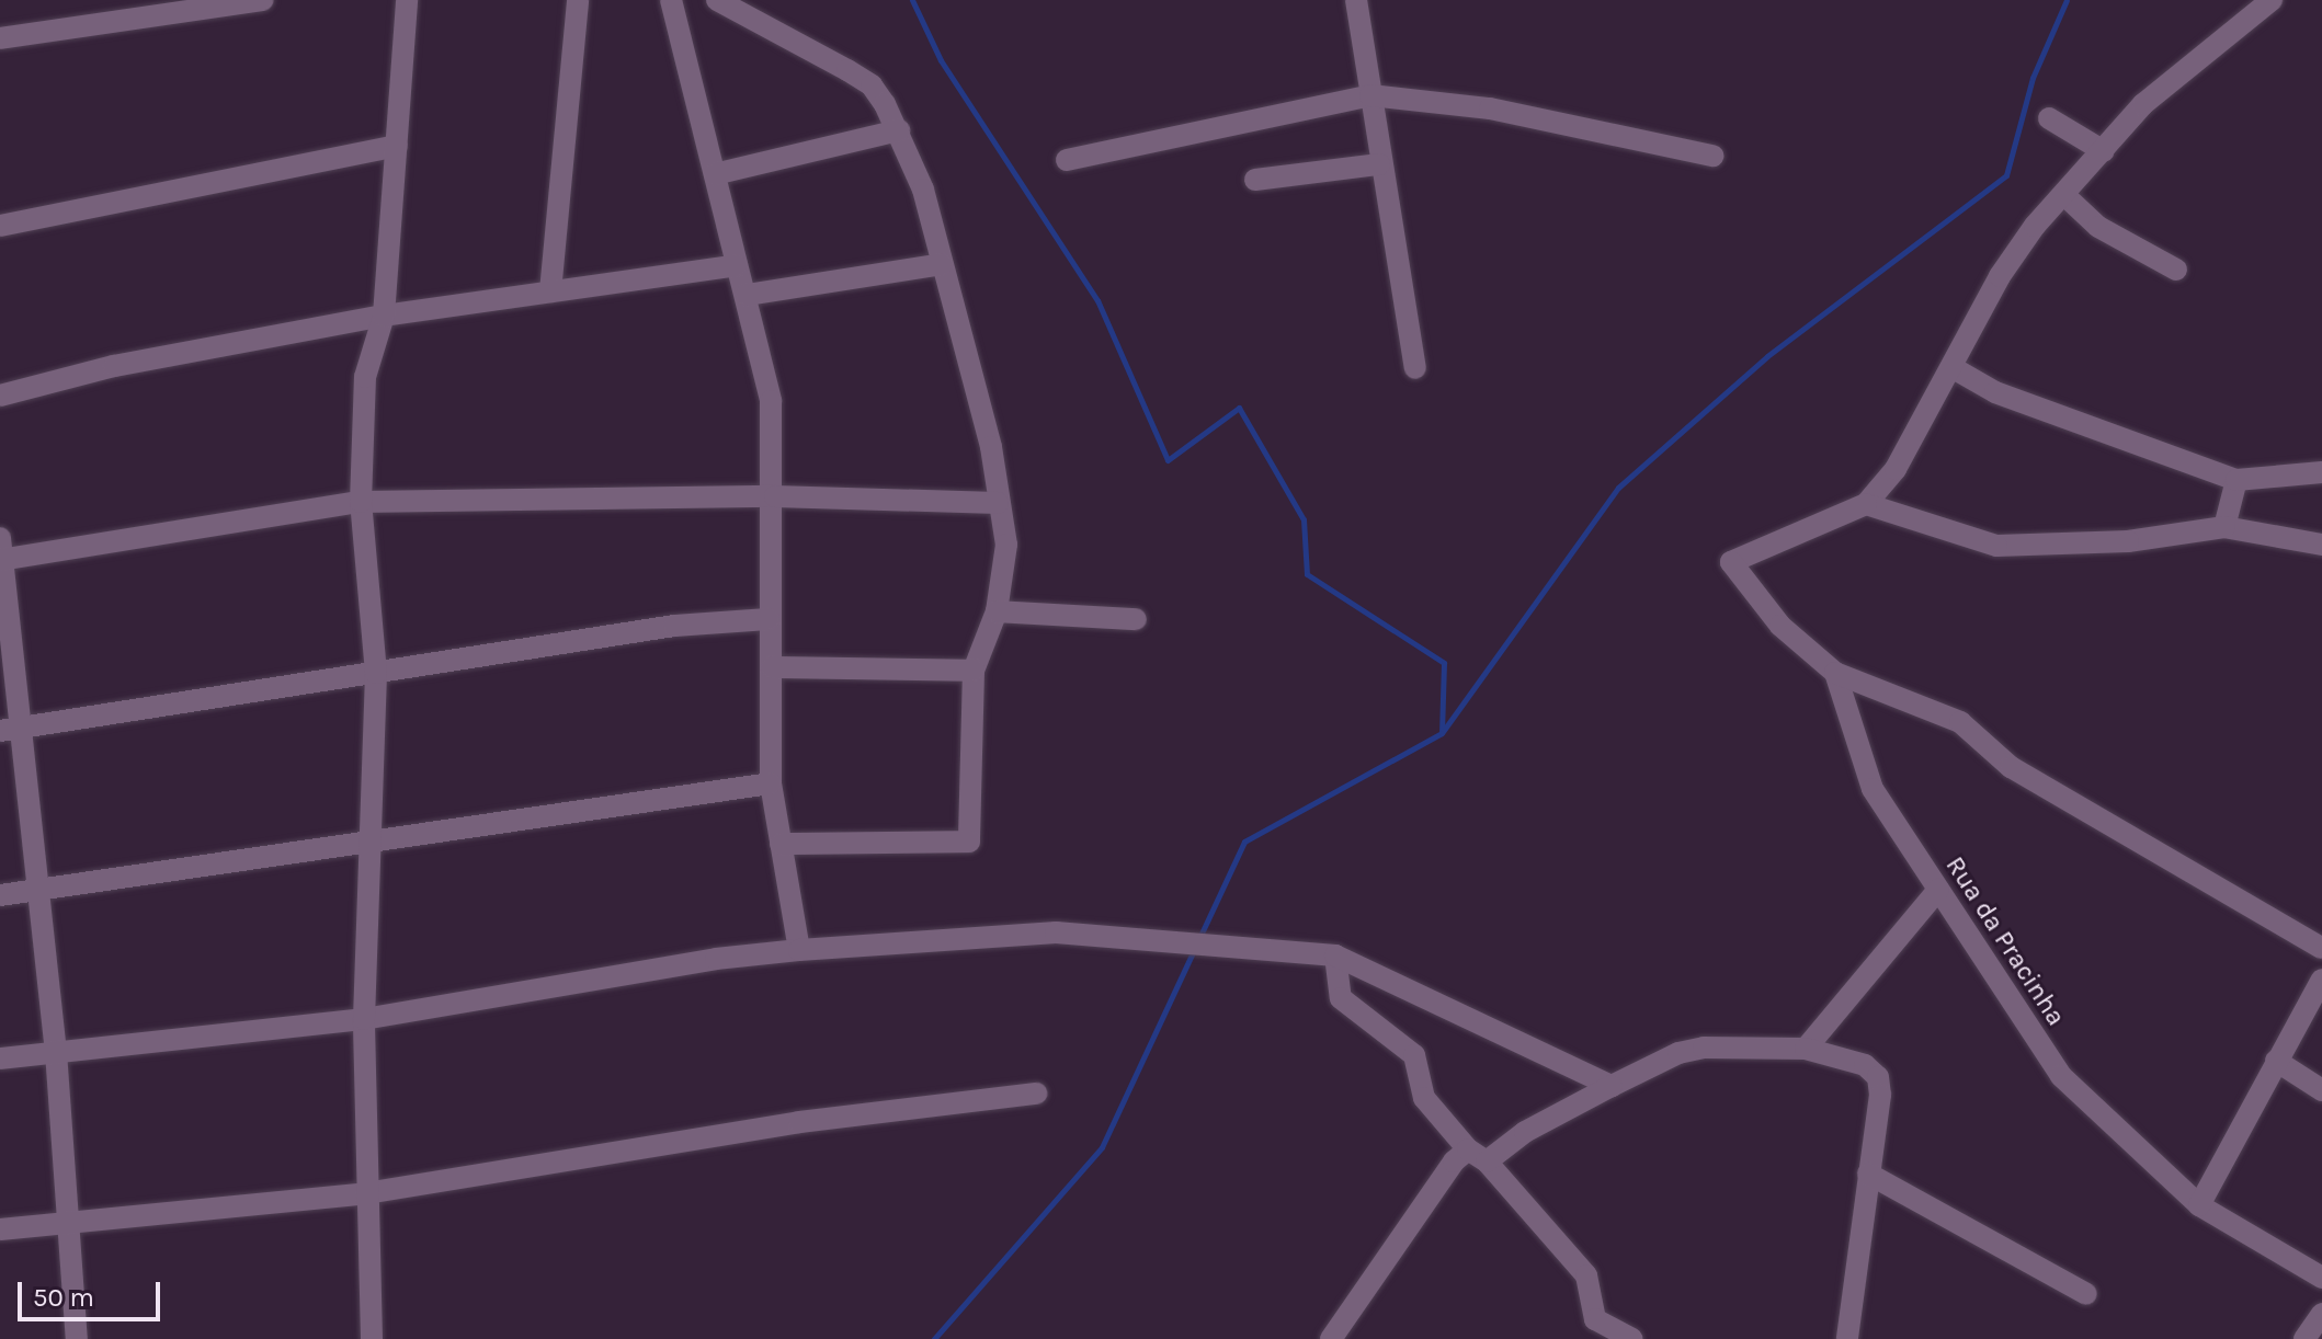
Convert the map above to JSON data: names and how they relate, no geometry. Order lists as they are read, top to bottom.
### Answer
{
  "streets": {
    "street": ["Rua da Pracinha"]
  },
  "scale_bar": "50 m"
}
